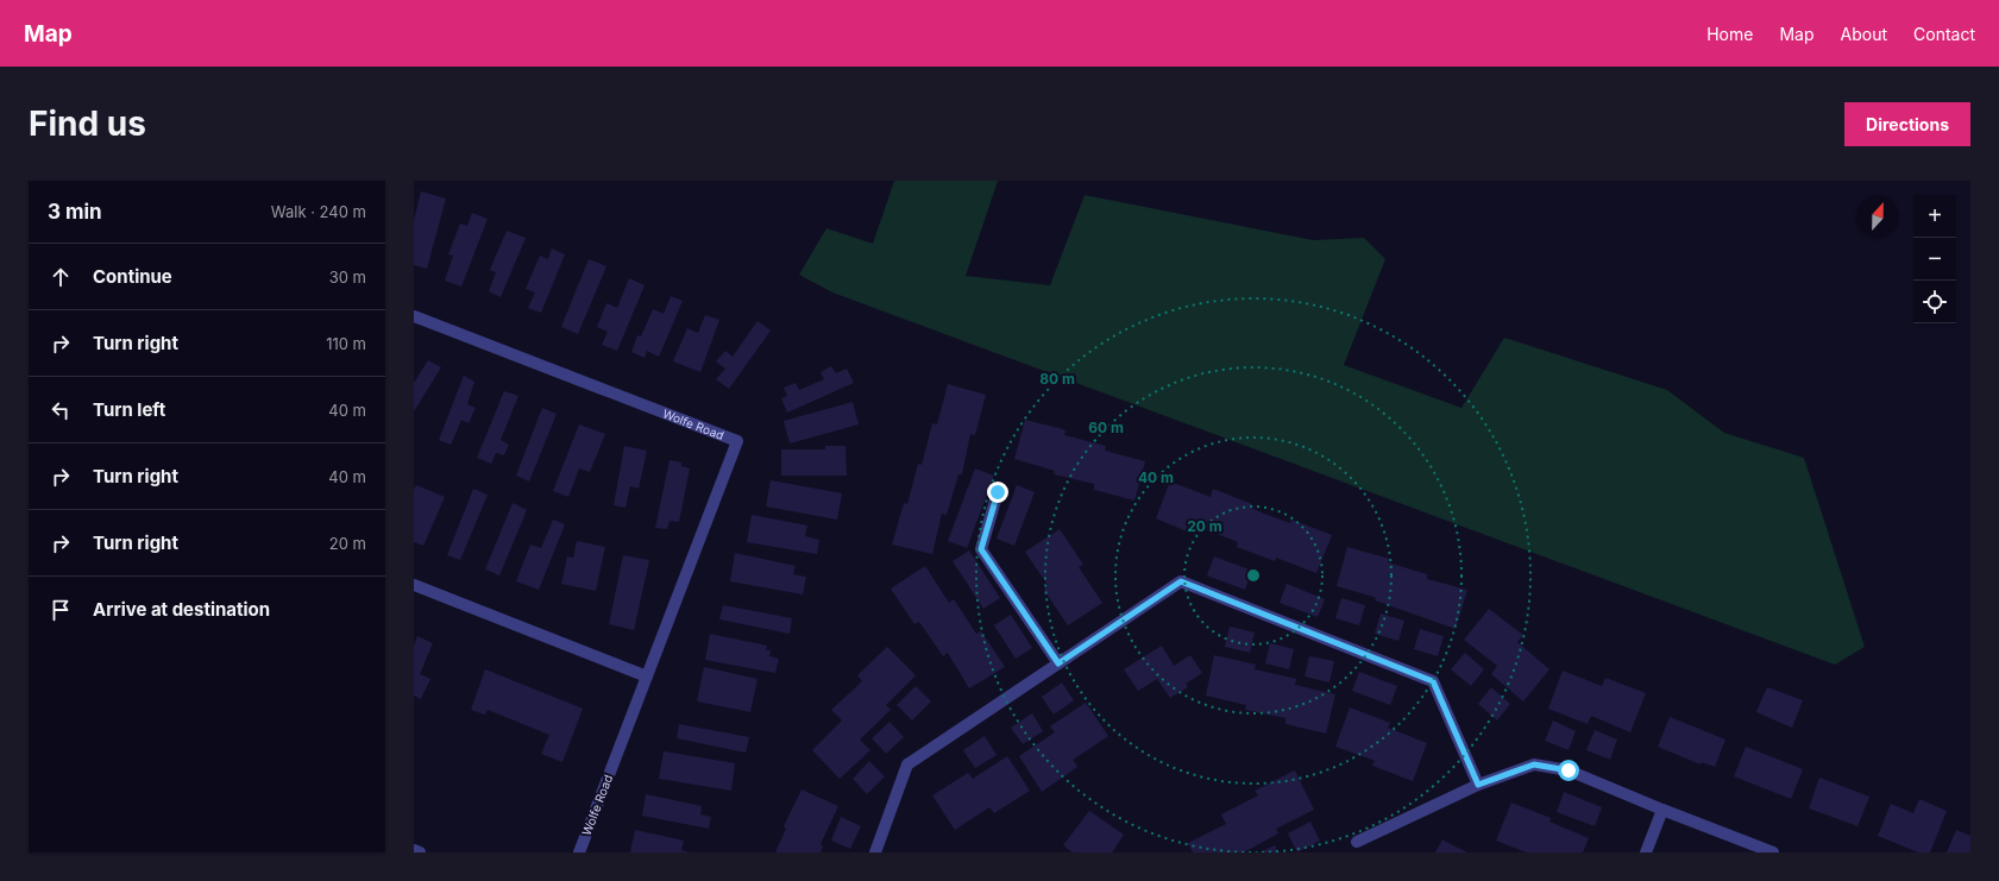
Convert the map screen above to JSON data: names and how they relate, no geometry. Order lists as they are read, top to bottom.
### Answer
{
  "streets": {
    "street": ["Wolfe Road"]
  },
  "north": "top",
  "page": {
    "header": "Map",
    "nav": [
      "Home",
      "Map",
      "About",
      "Contact"
    ],
    "buttons": "Directions",
    "title": "Find us",
    "heading": ["3 min", "Walk · 240 m"],
    "map_buttons": ["+", "−"],
    "list": [
      ["Continue", "30 m"],
      ["Turn right", "110 m"],
      ["Turn left", "40 m"],
      ["Turn right", "40 m"],
      ["Turn right", "20 m"],
      "Arrive at destination"
    ]
  },
  "rings": [
    "80 m",
    "60 m",
    "40 m",
    "20 m"
  ]
}
